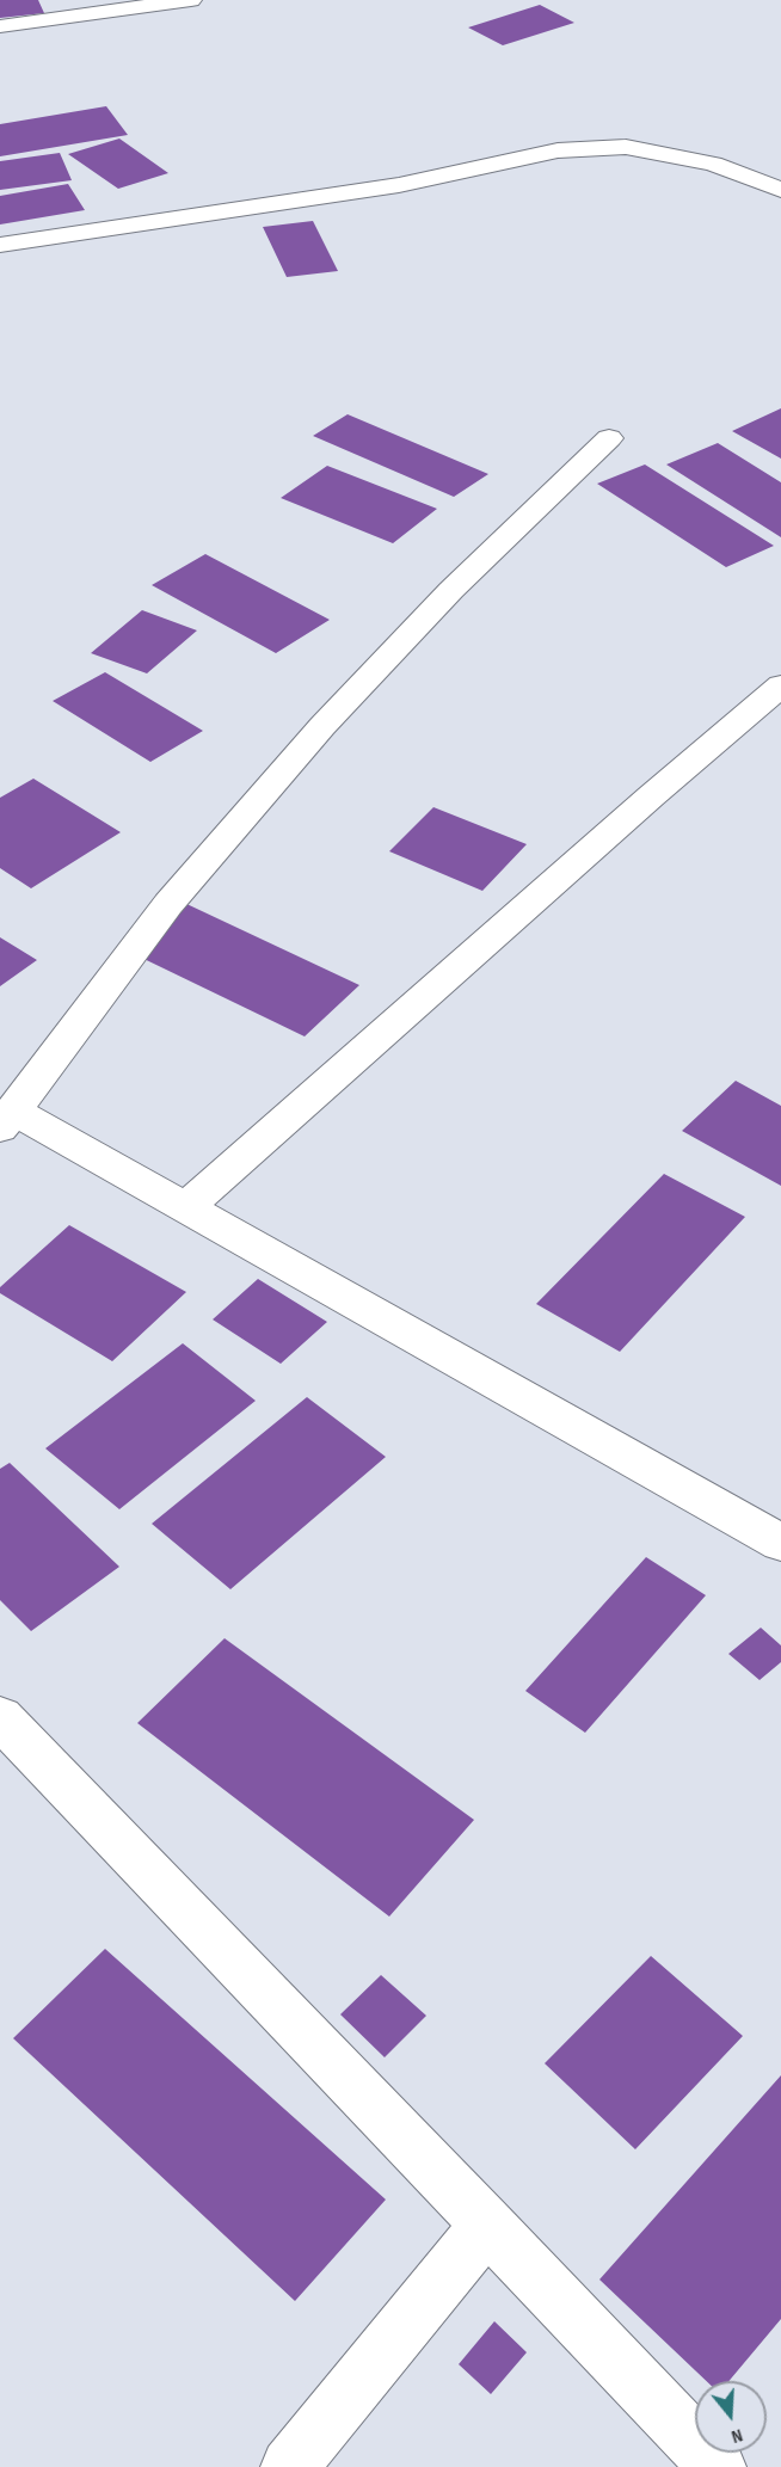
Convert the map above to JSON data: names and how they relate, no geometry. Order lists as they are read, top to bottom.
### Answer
{
  "north": "bottom"
}
